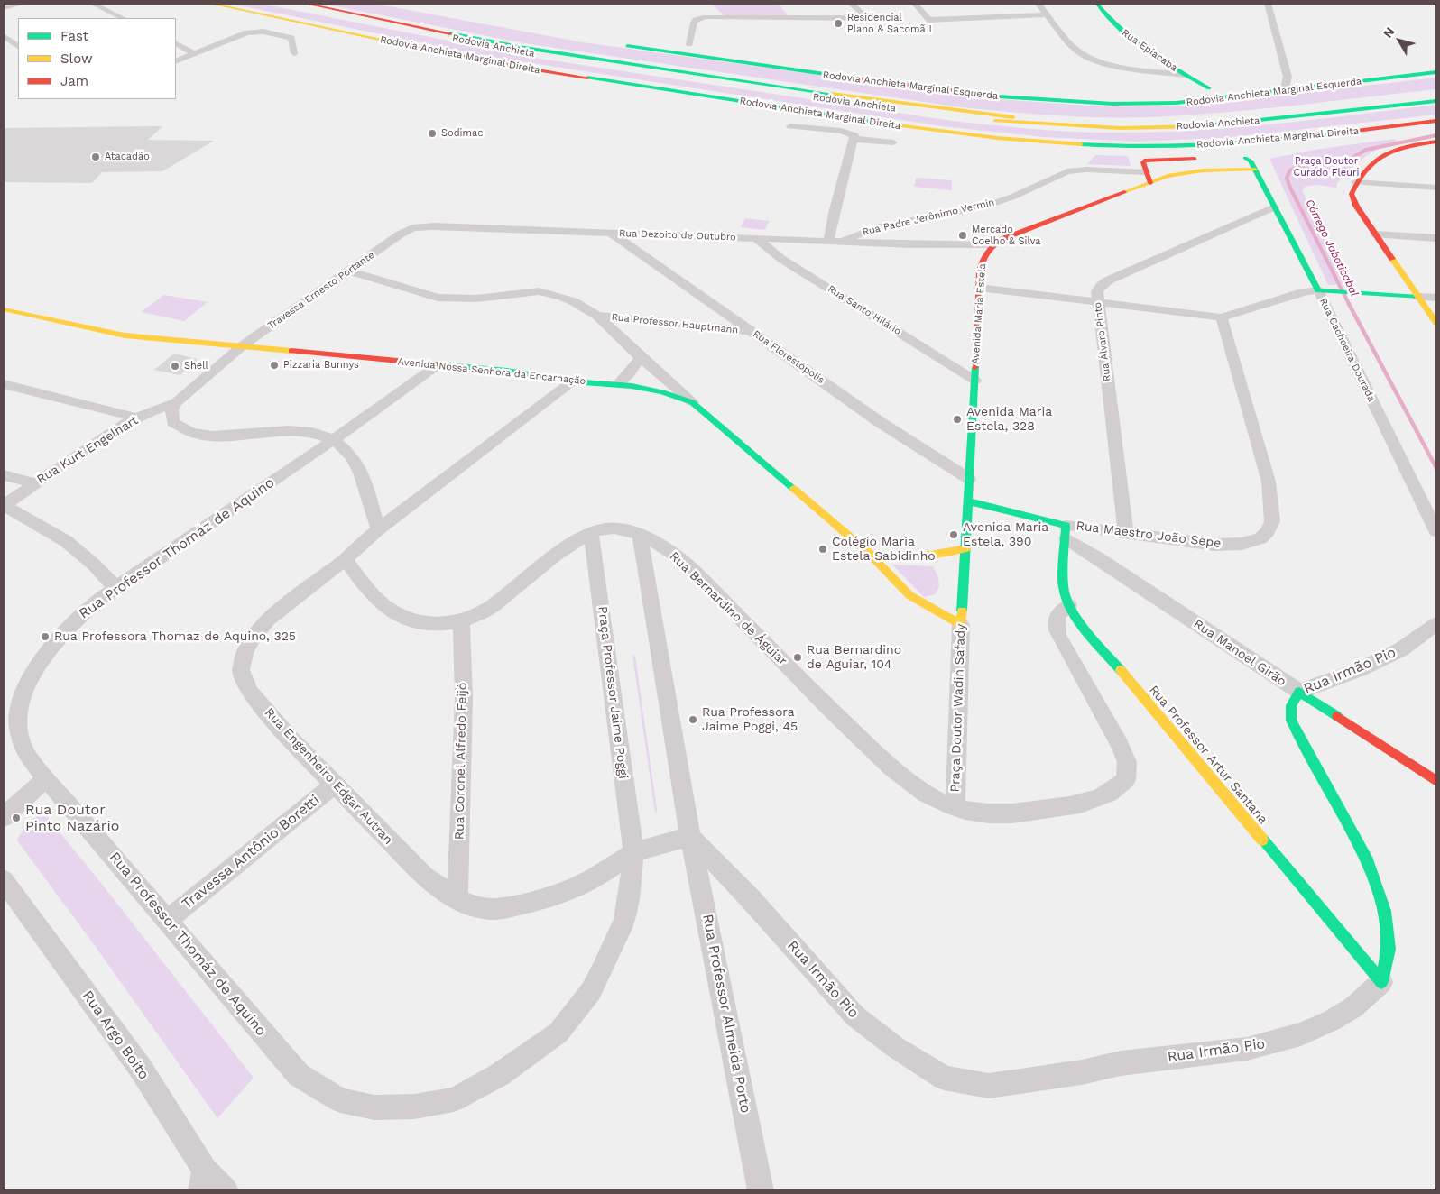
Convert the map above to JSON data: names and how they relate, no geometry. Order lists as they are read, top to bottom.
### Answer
{
  "streets": {
    "main road": [
      "Rodovia Anchieta",
      "Rua Epiacaba",
      "Rodovia Anchieta Marginal Direita",
      "Rodovia Anchieta Marginal Esquerda",
      "Avenida Maria Estela",
      "Rua Cachoeira Dourada",
      "Avenida Nossa Senhora da Encarnação",
      "Rua Maestro João Sepe",
      "Rua Manoel Girão",
      "Rua Irmão Pio",
      "Praça Doutor Wadih Safady",
      "Rua Professor Artur Santana"
    ],
    "street": [
      "Rua Padre Jerônimo Vermin",
      "Rua Dezoito de Outubro",
      "Travessa Ernesto Portante",
      "Rua Santo Hilário",
      "Rua Professor Hauptmann",
      "Rua Álvaro Pinto",
      "Rua Florestópolis",
      "Rua Kurt Engelhart",
      "Rua Professor Thomáz de Aquino",
      "Rua Bernardino de Águiar",
      "Praça Professor Jaime Poggi",
      "Rua Coronel Alfredo Feijó",
      "Rua Engenheiro Edgar Autran",
      "Travessa Antônio Boretti",
      "Rua Professor Almeida Porto",
      "Rua Argo Boito"
    ]
  },
  "crossings": [
    ["Rua Epiacaba", "Rodovia Anchieta Marginal Esquerda"],
    ["Rua Padre Jerônimo Vermin", "Rua Dezoito de Outubro"],
    ["Rua Dezoito de Outubro", "Travessa Ernesto Portante"],
    ["Rua Dezoito de Outubro", "Rua Santo Hilário"],
    ["Rua Dezoito de Outubro", "Avenida Maria Estela"],
    ["Rua Dezoito de Outubro", "Rua Florestópolis"],
    ["Travessa Ernesto Portante", "Avenida Nossa Senhora da Encarnação"],
    ["Rua Santo Hilário", "Avenida Maria Estela"],
    ["Avenida Maria Estela", "Rua Florestópolis"],
    ["Avenida Maria Estela", "Rua Maestro João Sepe"],
    ["Avenida Maria Estela", "Praça Doutor Wadih Safady"],
    ["Rua Professor Hauptmann", "Rua Florestópolis"],
    ["Rua Álvaro Pinto", "Rua Cachoeira Dourada"],
    ["Rua Álvaro Pinto", "Rua Maestro João Sepe"],
    ["Avenida Nossa Senhora da Encarnação", "Rua Professor Thomáz de Aquino"],
    ["Avenida Nossa Senhora da Encarnação", "Praça Doutor Wadih Safady"],
    ["Avenida Nossa Senhora da Encarnação", "Rua Engenheiro Edgar Autran"],
    ["Rua Maestro João Sepe", "Rua Manoel Girão"],
    ["Rua Maestro João Sepe", "Praça Doutor Wadih Safady"],
    ["Rua Maestro João Sepe", "Rua Professor Artur Santana"],
    ["Rua Professor Thomáz de Aquino", "Praça Professor Jaime Poggi"],
    ["Rua Professor Thomáz de Aquino", "Rua Engenheiro Edgar Autran"],
    ["Rua Professor Thomáz de Aquino", "Travessa Antônio Boretti"],
    ["Rua Bernardino de Águiar", "Praça Professor Jaime Poggi"],
    ["Rua Bernardino de Águiar", "Praça Doutor Wadih Safady"],
    ["Rua Bernardino de Águiar", "Rua Coronel Alfredo Feijó"],
    ["Rua Bernardino de Águiar", "Rua Engenheiro Edgar Autran"],
    ["Rua Manoel Girão", "Rua Irmão Pio"],
    ["Rua Manoel Girão", "Rua Professor Artur Santana"],
    ["Rua Irmão Pio", "Rua Professor Artur Santana"],
    ["Rua Irmão Pio", "Rua Professor Almeida Porto"],
    ["Praça Professor Jaime Poggi", "Rua Engenheiro Edgar Autran"],
    ["Praça Doutor Wadih Safady", "Rua Professor Artur Santana"],
    ["Rua Coronel Alfredo Feijó", "Rua Engenheiro Edgar Autran"],
    ["Rua Engenheiro Edgar Autran", "Travessa Antônio Boretti"]
  ],
  "water": ["Córrego Jaboticabal"],
  "parks": ["Praça Doutor Curado Fleuri"],
  "places": [
    "Residencial Plano & Sacomã I",
    "Sodimac",
    "Atacadão",
    "Mercado Coelho & Silva",
    "Pizzaria Bunnys",
    "Shell",
    "Avenida Maria Estela, 328",
    "Avenida Maria Estela, 390",
    "Colégio Maria Estela Sabidinho",
    "Rua Professora Thomaz de Aquino, 325",
    "Rua Bernardino de Aguiar, 104",
    "Rua Professora Jaime Poggi, 45",
    "Rua Doutor Pinto Nazário"
  ],
  "legend": ["Fast", "Slow", "Jam"],
  "north": "top left"
}
